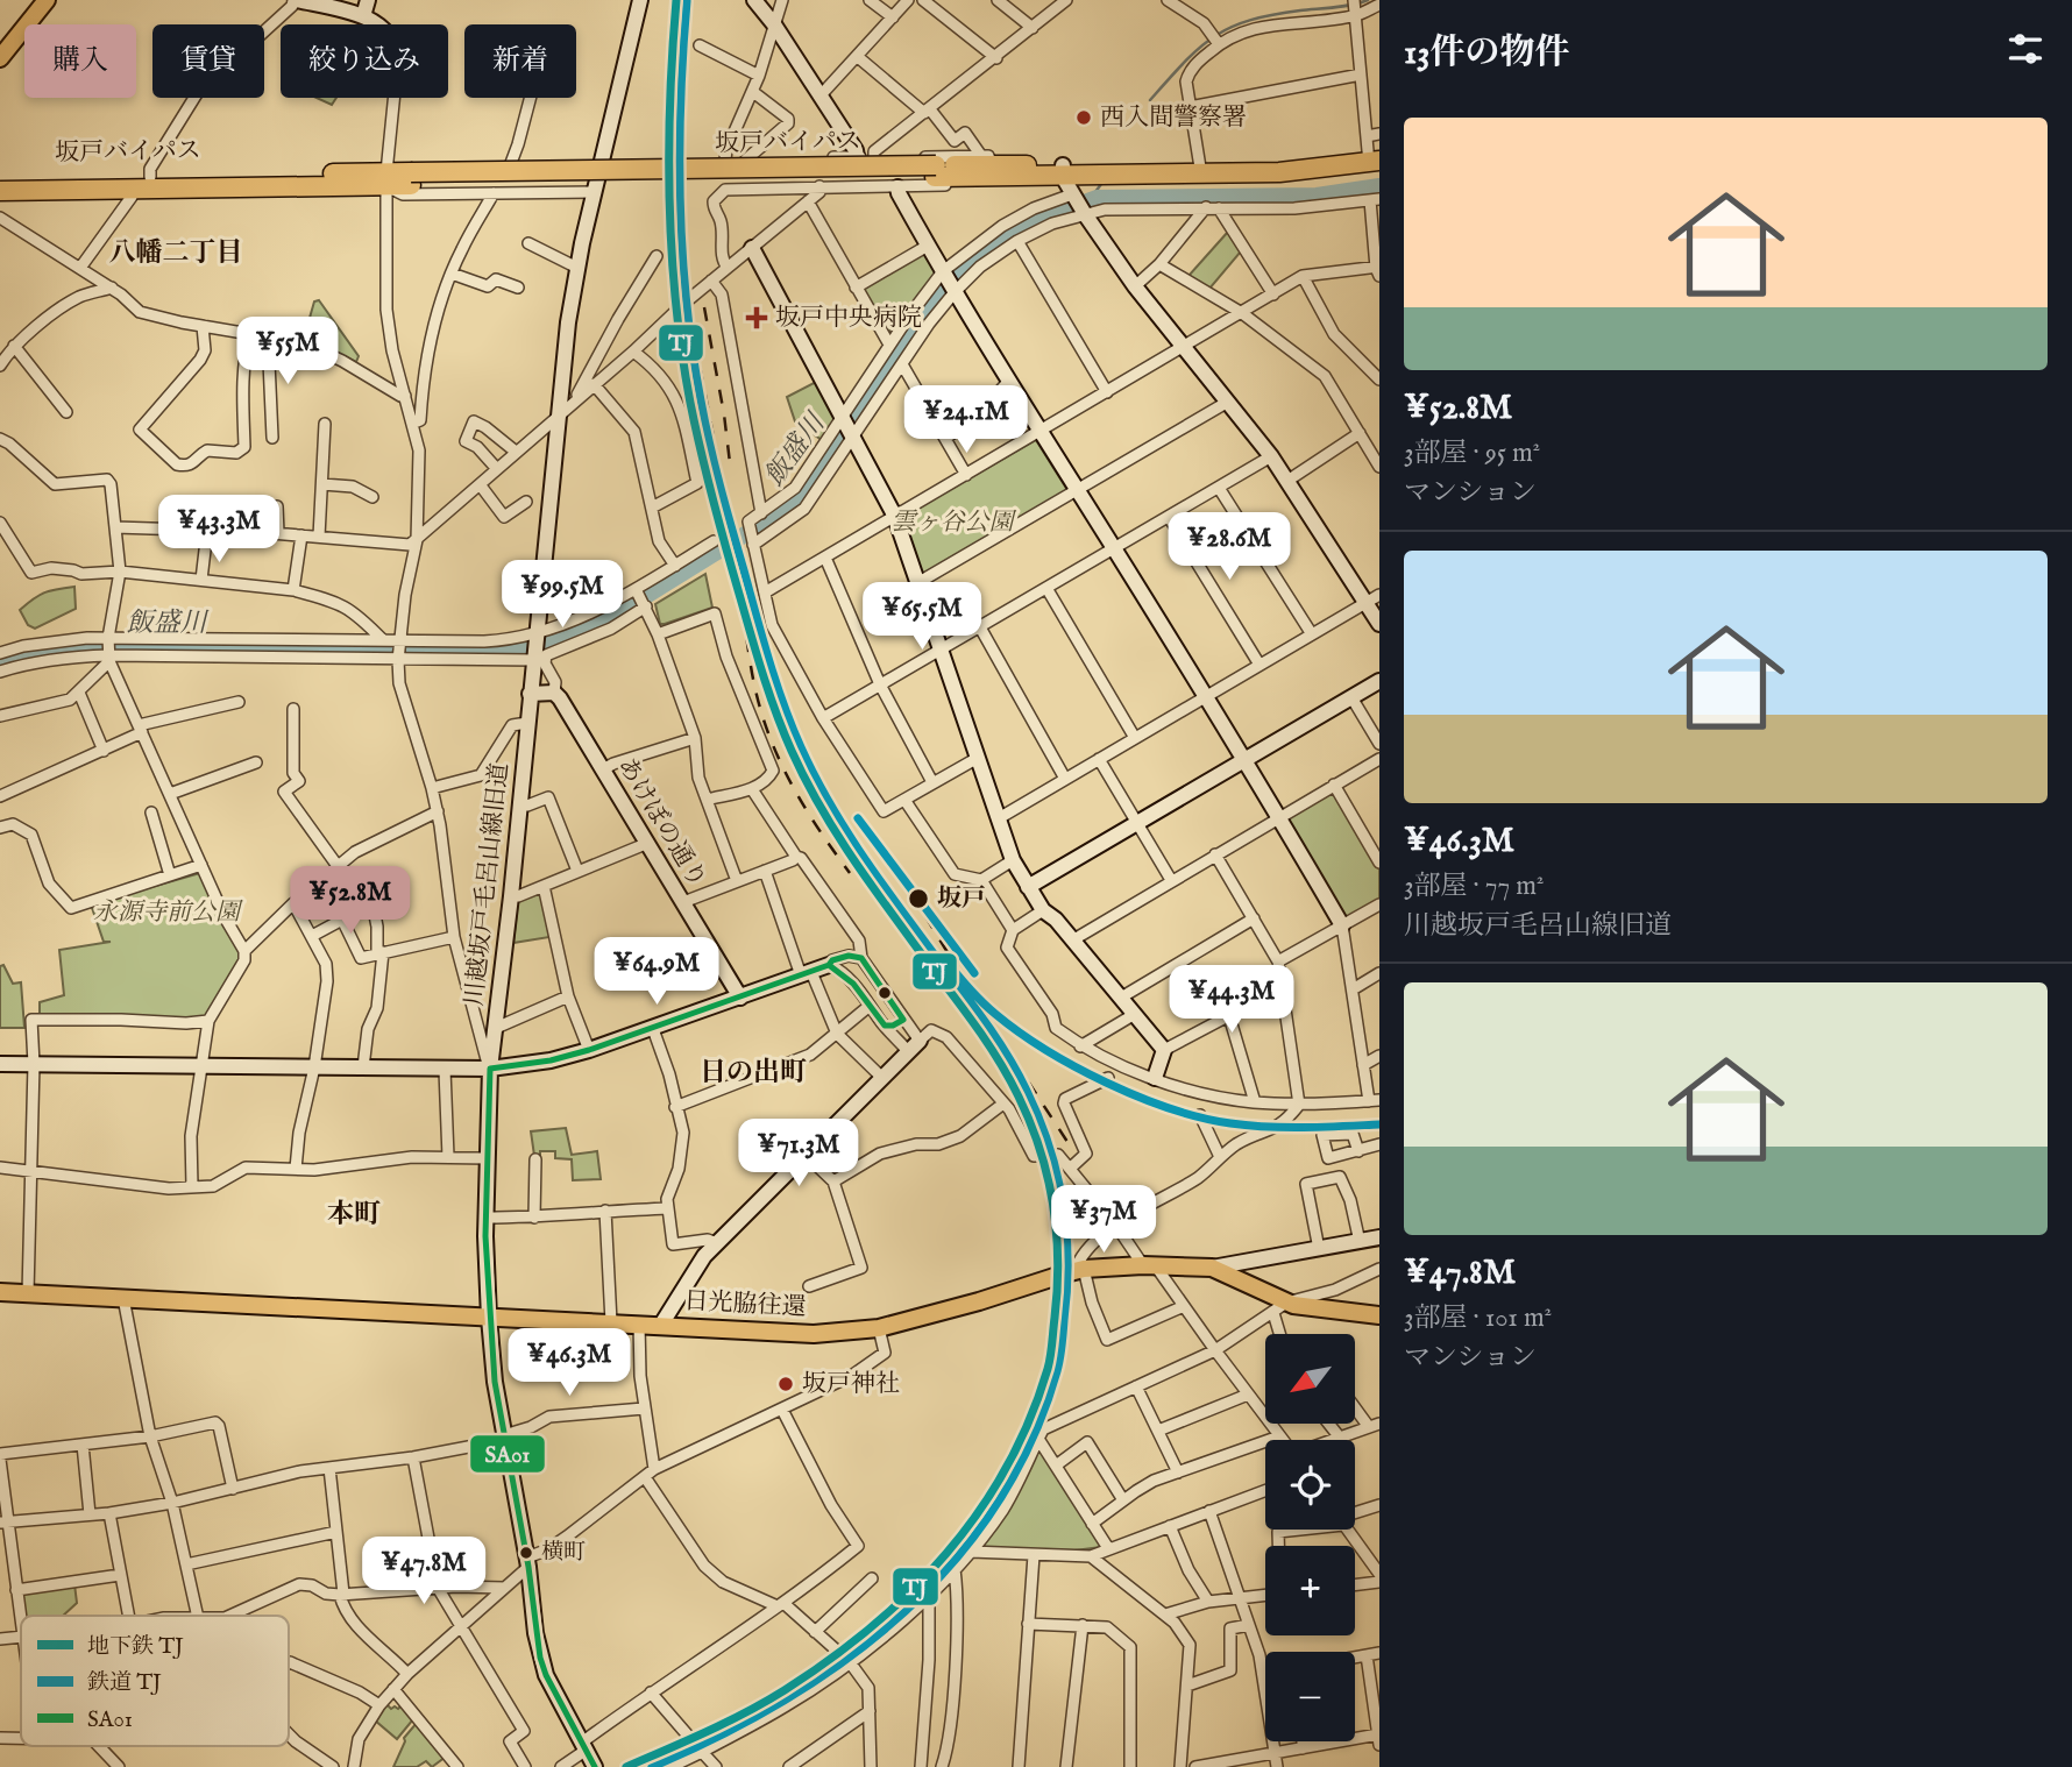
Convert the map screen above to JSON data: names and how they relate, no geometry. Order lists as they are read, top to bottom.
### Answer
{
  "streets": {
    "highway": ["坂戸バイパス"],
    "main road": ["日光脇往還"],
    "street": ["あけぼの通り", "川越坂戸毛呂山線旧道"]
  },
  "crossings": [
    ["川越坂戸毛呂山線旧道", "日光脇往還"]
  ],
  "districts": ["八幡二丁目", "日の出町", "本町"],
  "water": ["飯盛川"],
  "parks": ["雲ヶ谷公園", "永源寺前公園"],
  "places": {
    "other": [
      "西入間警察署",
      "坂戸",
      "坂戸神社",
      "横町"
    ],
    "health": ["坂戸中央病院"]
  },
  "lines": ["metro line TJ", "rail line TJ", "transit line SA01"],
  "legend": ["地下鉄 TJ", "鉄道 TJ", "SA01"],
  "north": "bottom left",
  "page": {
    "heading": "13件の物件",
    "chip": [
      "購入",
      "賃貸",
      "絞り込み",
      "新着"
    ],
    "list": [
      {
        "name": "¥52.8M",
        "note": "3部屋 · 95 m² · マンション"
      },
      {
        "name": "¥46.3M",
        "note": "3部屋 · 77 m² · 川越坂戸毛呂山線旧道"
      },
      {
        "name": "¥47.8M",
        "note": "3部屋 · 101 m² · マンション"
      }
    ],
    "price": [
      "¥55M",
      "¥24.1M",
      "¥43.3M",
      "¥28.6M",
      "¥99.5M",
      "¥65.5M",
      "¥52.8M",
      "¥64.9M",
      "¥44.3M",
      "¥71.3M",
      "¥37M",
      "¥46.3M",
      "¥47.8M"
    ],
    "map_buttons": ["+", "−"]
  }
}
